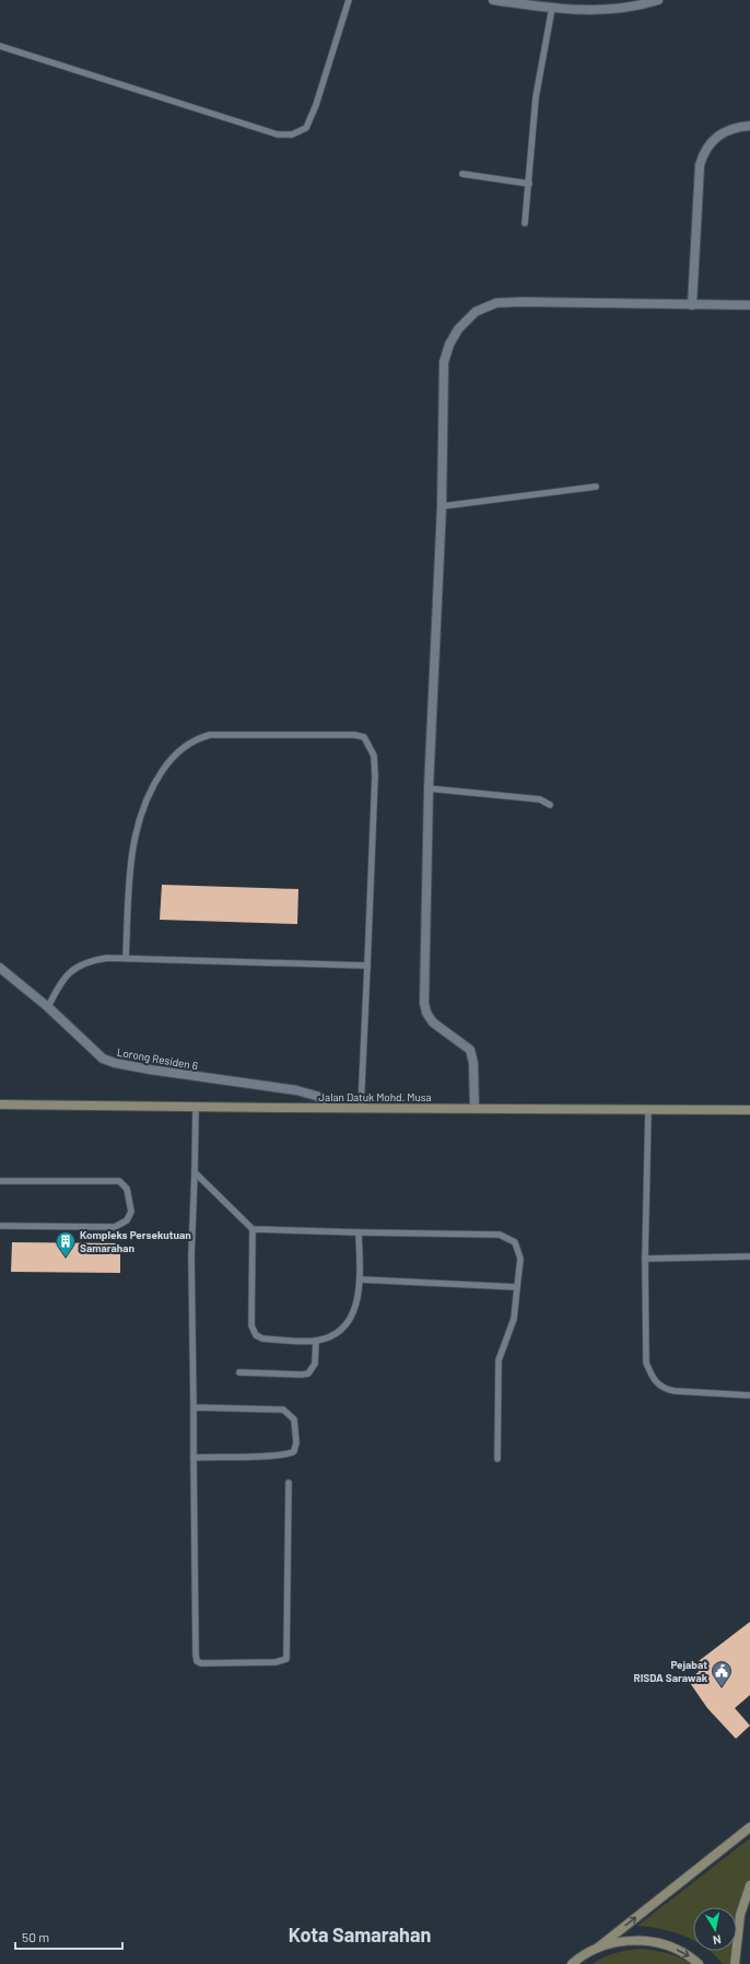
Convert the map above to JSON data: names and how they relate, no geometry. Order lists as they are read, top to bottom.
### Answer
{
  "streets": {
    "main road": ["Jalan Datuk Mohd. Musa"],
    "street": ["Lorong Residen 6"]
  },
  "crossings": [
    ["Lorong Residen 6", "Jalan Datuk Mohd. Musa"]
  ],
  "districts": ["Kota Samarahan"],
  "places": {
    "building": ["Kompleks Persekutuan Samarahan"],
    "public building": ["Pejabat RISDA Sarawak"]
  },
  "scale_bar": "50 m",
  "north": "bottom"
}
